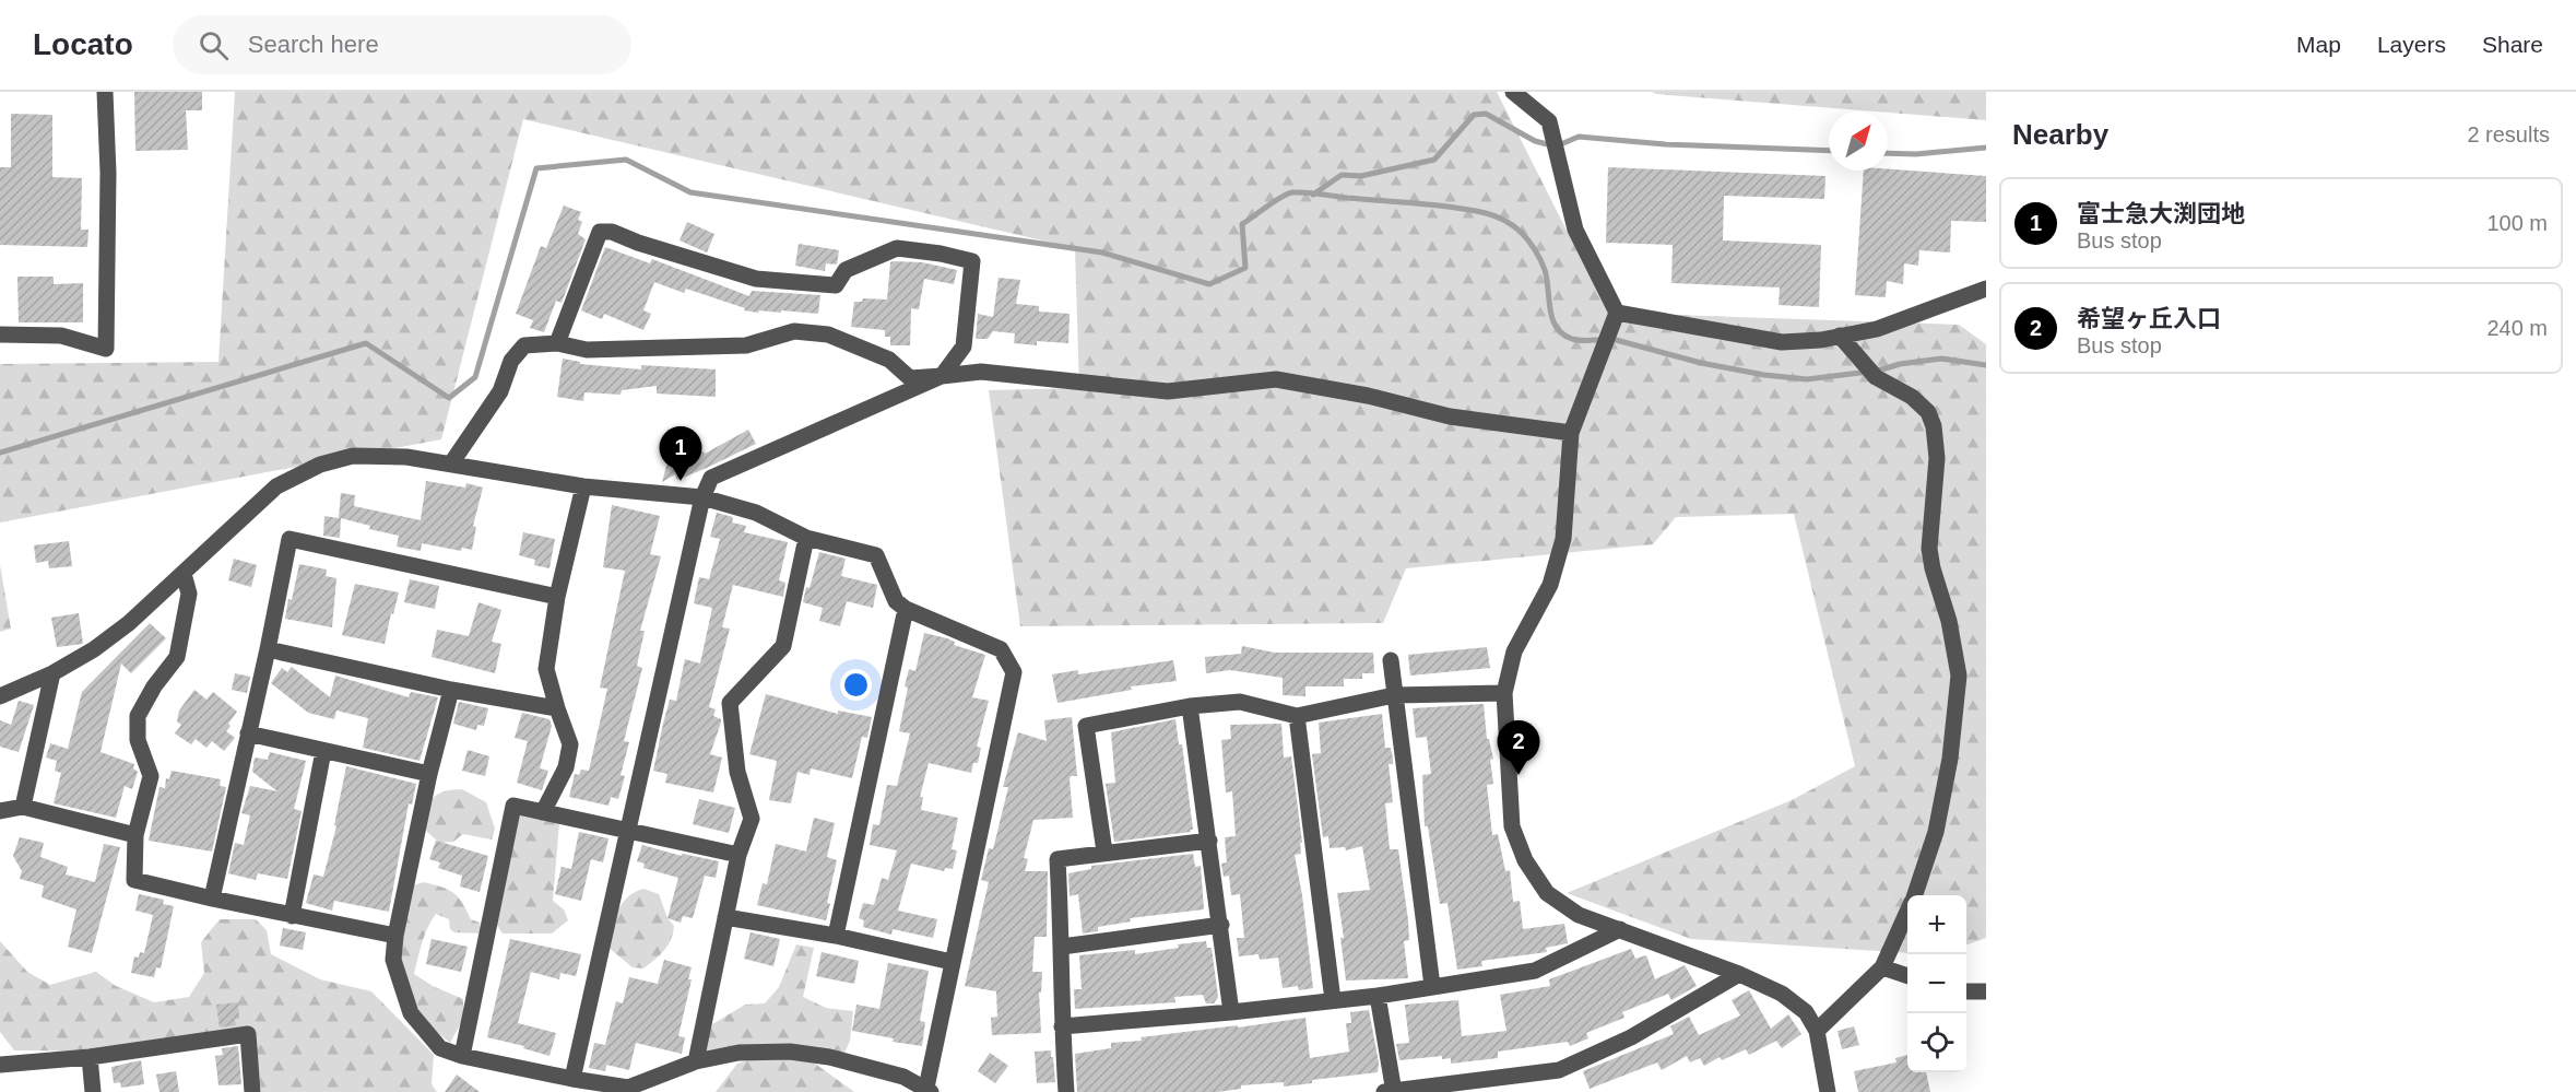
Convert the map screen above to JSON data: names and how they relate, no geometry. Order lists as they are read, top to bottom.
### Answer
{
  "north": "top right",
  "page": {
    "header": "Locato",
    "search": "Search here",
    "nav": ["Map", "Layers", "Share"],
    "heading": ["Nearby", "2 results"],
    "list": [
      {
        "mark": "1",
        "name": "富士急大渕団地",
        "note": "Bus stop",
        "value": "100 m"
      },
      {
        "mark": "2",
        "name": "希望ヶ丘入口",
        "note": "Bus stop",
        "value": "240 m"
      }
    ],
    "pins": ["1", "2"],
    "map_buttons": ["+", "−"]
  }
}
